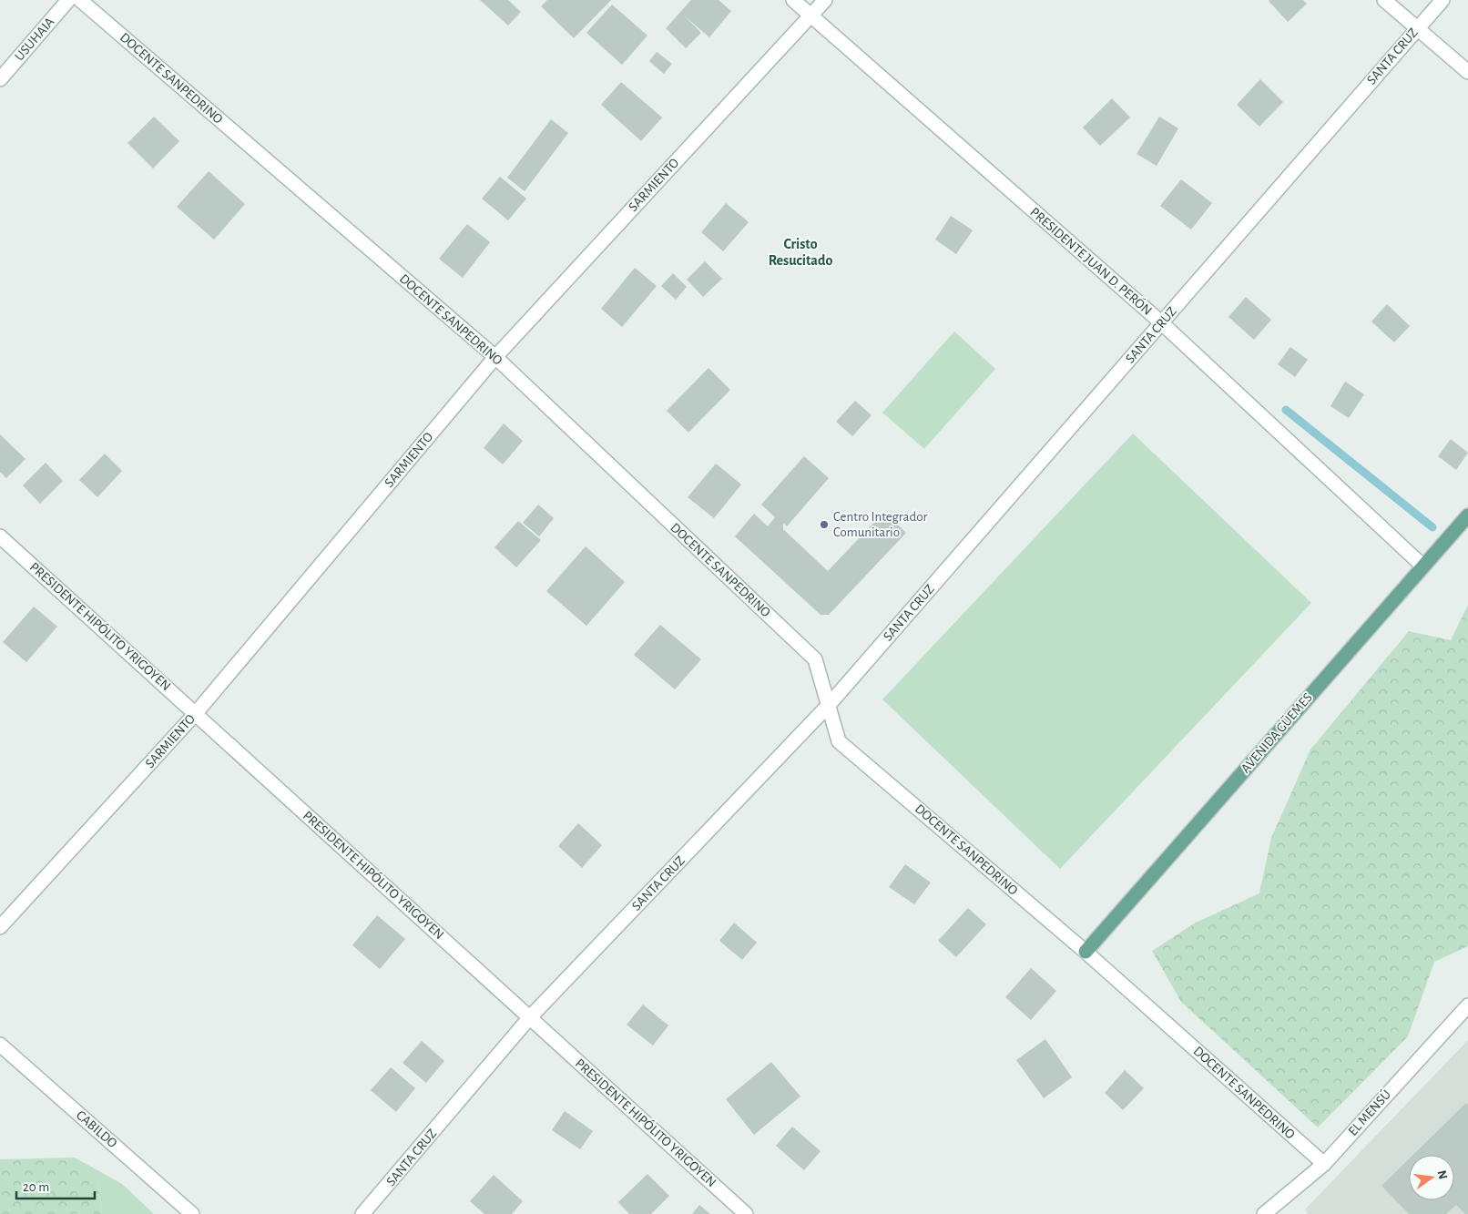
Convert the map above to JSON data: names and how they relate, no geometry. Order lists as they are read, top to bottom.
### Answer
{
  "streets": {
    "main road": ["AVENIDA GÜEMES"],
    "street": [
      "USUHAIA",
      "SANTA CRUZ",
      "DOCENTE SANPEDRINO",
      "SARMIENTO",
      "PRESIDENTE JUAN D. PERÓN",
      "PRESIDENTE HIPÓLITO YRIGOYEN",
      "EL MENSÚ",
      "CABILDO"
    ]
  },
  "crossings": [
    ["SANTA CRUZ", "DOCENTE SANPEDRINO"],
    ["SANTA CRUZ", "PRESIDENTE JUAN D. PERÓN"],
    ["SANTA CRUZ", "PRESIDENTE HIPÓLITO YRIGOYEN"],
    ["DOCENTE SANPEDRINO", "SARMIENTO"],
    ["DOCENTE SANPEDRINO", "AVENIDA GÜEMES"],
    ["DOCENTE SANPEDRINO", "EL MENSÚ"],
    ["SARMIENTO", "PRESIDENTE JUAN D. PERÓN"],
    ["SARMIENTO", "PRESIDENTE HIPÓLITO YRIGOYEN"],
    ["PRESIDENTE JUAN D. PERÓN", "AVENIDA GÜEMES"]
  ],
  "districts": ["Cristo Resucitado"],
  "places": ["Centro Integrador Comunitario"],
  "scale_bar": "20 m",
  "north": "right"
}
